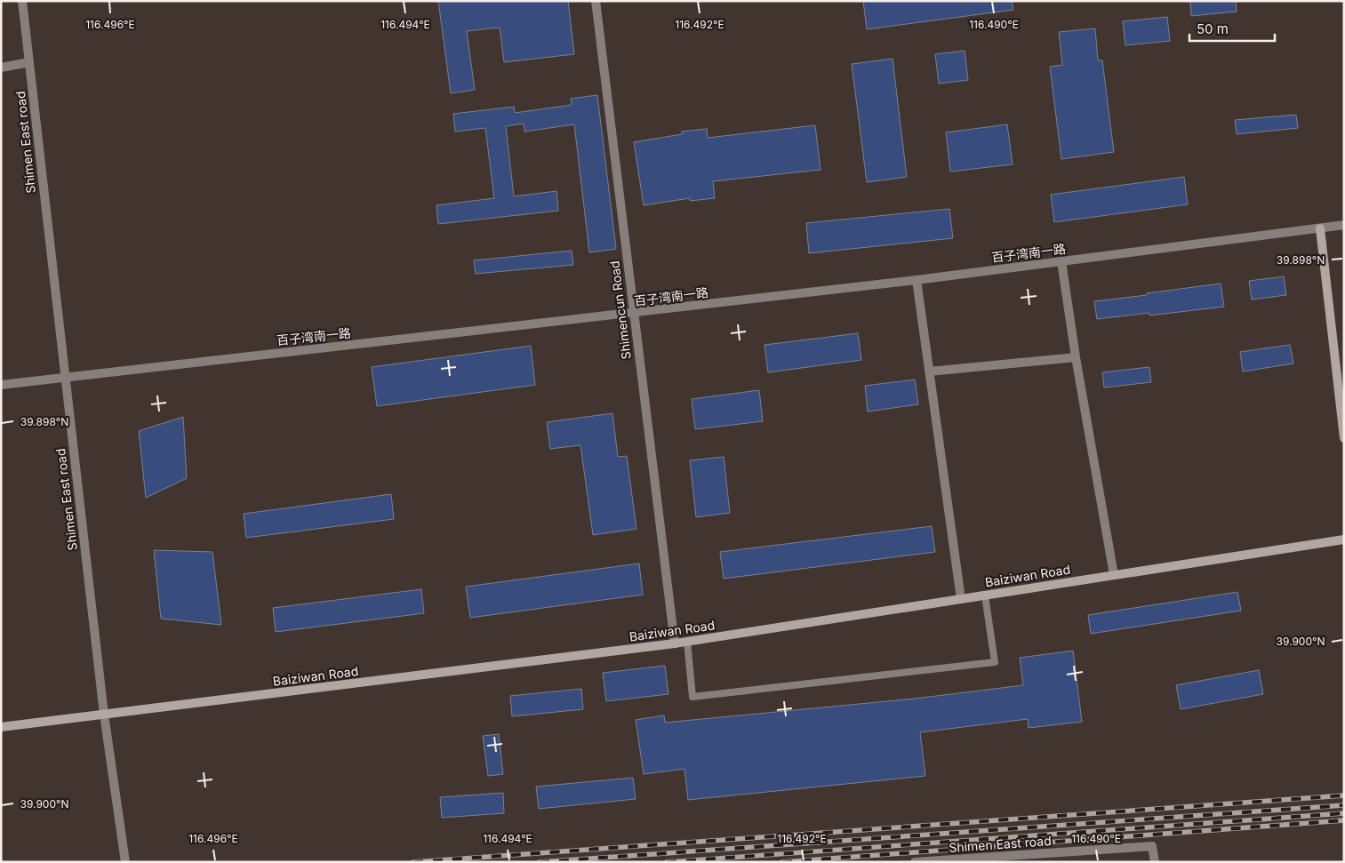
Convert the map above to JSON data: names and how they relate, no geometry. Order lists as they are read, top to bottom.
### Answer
{
  "streets": {
    "street": [
      "Shimen East road",
      "百子湾南一路",
      "Shimencun Road",
      "Baiziwan Road"
    ]
  },
  "crossings": [
    ["Shimen East road", "百子湾南一路"],
    ["Shimen East road", "Baiziwan Road"],
    ["百子湾南一路", "Shimencun Road"],
    ["Shimencun Road", "Baiziwan Road"]
  ],
  "scale_bar": "50 m",
  "coordinates": [
    "116.496°E",
    "116.494°E",
    "116.492°E",
    "116.490°E",
    "39.898°N",
    "39.900°N"
  ]
}
